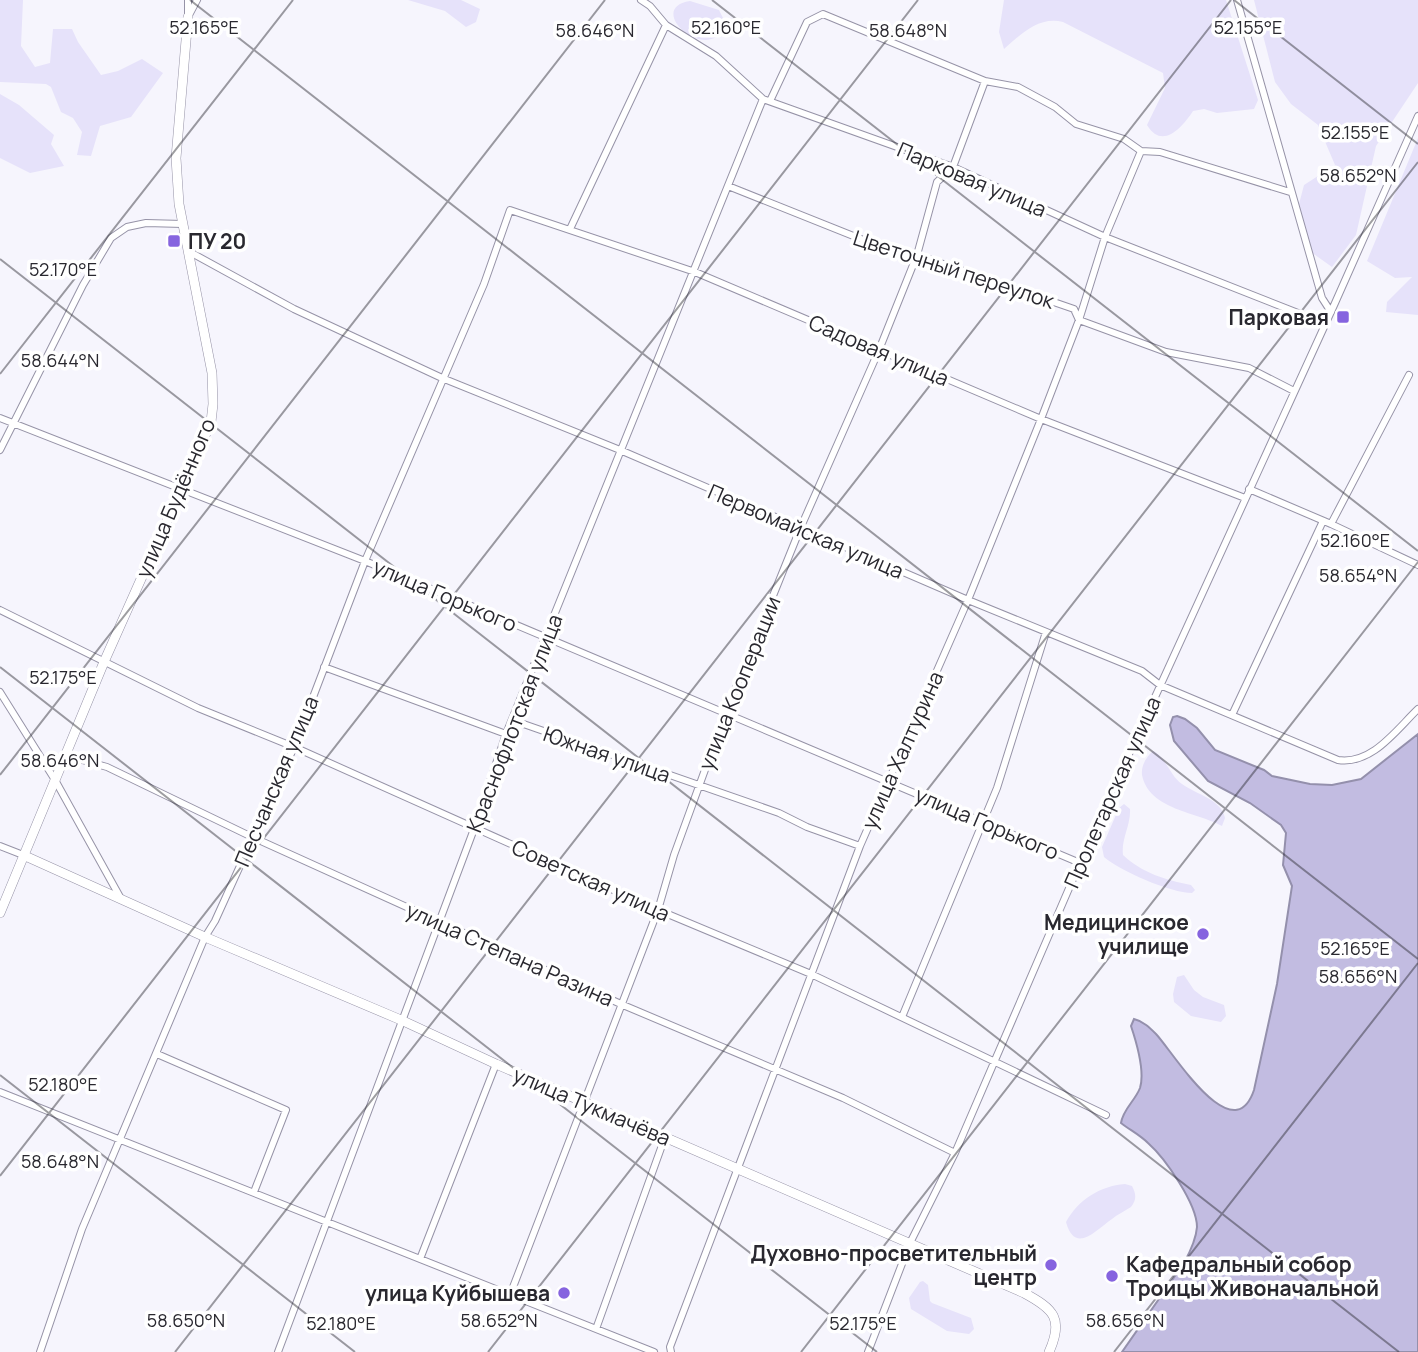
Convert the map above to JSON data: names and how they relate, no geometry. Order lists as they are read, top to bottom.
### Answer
{
  "streets": {
    "street": [
      "Парковая улица",
      "Цветочный переулок",
      "Садовая улица",
      "улица Будённого",
      "Первомайская улица",
      "улица Горького",
      "улица Кооперации",
      "Краснофлотская улица",
      "улица Халтурина",
      "Южная улица",
      "Песчанская улица",
      "Пролетарская улица",
      "Советская улица",
      "улица Степана Разина",
      "улица Тукмачёва"
    ]
  },
  "crossings": [
    ["Парковая улица", "улица Кооперации"],
    ["Парковая улица", "Краснофлотская улица"],
    ["Парковая улица", "улица Халтурина"],
    ["Парковая улица", "Пролетарская улица"],
    ["Цветочный переулок", "улица Кооперации"],
    ["Цветочный переулок", "Краснофлотская улица"],
    ["Цветочный переулок", "улица Халтурина"],
    ["Цветочный переулок", "Пролетарская улица"],
    ["Садовая улица", "улица Кооперации"],
    ["Садовая улица", "Краснофлотская улица"],
    ["Садовая улица", "улица Халтурина"],
    ["Садовая улица", "Песчанская улица"],
    ["Садовая улица", "Пролетарская улица"],
    ["улица Будённого", "Первомайская улица"],
    ["улица Будённого", "улица Горького"],
    ["улица Будённого", "Советская улица"],
    ["улица Будённого", "улица Степана Разина"],
    ["улица Будённого", "улица Тукмачёва"],
    ["Первомайская улица", "улица Кооперации"],
    ["Первомайская улица", "Краснофлотская улица"],
    ["Первомайская улица", "улица Халтурина"],
    ["Первомайская улица", "Песчанская улица"],
    ["Первомайская улица", "Пролетарская улица"],
    ["улица Горького", "улица Кооперации"],
    ["улица Горького", "Краснофлотская улица"],
    ["улица Горького", "улица Халтурина"],
    ["улица Горького", "Песчанская улица"],
    ["улица Горького", "Пролетарская улица"],
    ["улица Кооперации", "Краснофлотская улица"],
    ["улица Кооперации", "Южная улица"],
    ["улица Кооперации", "Советская улица"],
    ["улица Кооперации", "улица Степана Разина"],
    ["улица Кооперации", "улица Тукмачёва"],
    ["Краснофлотская улица", "улица Халтурина"],
    ["Краснофлотская улица", "Южная улица"],
    ["Краснофлотская улица", "Советская улица"],
    ["Краснофлотская улица", "улица Степана Разина"],
    ["Краснофлотская улица", "улица Тукмачёва"],
    ["улица Халтурина", "Южная улица"],
    ["улица Халтурина", "Советская улица"],
    ["улица Халтурина", "улица Степана Разина"],
    ["улица Халтурина", "улица Тукмачёва"],
    ["Песчанская улица", "Советская улица"],
    ["Песчанская улица", "улица Степана Разина"],
    ["Песчанская улица", "улица Тукмачёва"],
    ["Пролетарская улица", "Советская улица"],
    ["Пролетарская улица", "улица Степана Разина"],
    ["Пролетарская улица", "улица Тукмачёва"]
  ],
  "places": {
    "transit": ["ПУ 20", "Парковая"],
    "other": [
      "Медицинское училище",
      "Духовно-просветительный центр",
      "Кафедральный собор Троицы Живоначальной",
      "улица Куйбышева"
    ]
  },
  "coordinates": [
    "52.165°E",
    "52.160°E",
    "52.155°E",
    "58.646°N",
    "58.648°N",
    "58.652°N",
    "52.170°E",
    "58.644°N",
    "58.654°N",
    "52.175°E",
    "58.656°N",
    "52.180°E",
    "58.650°N"
  ]
}
